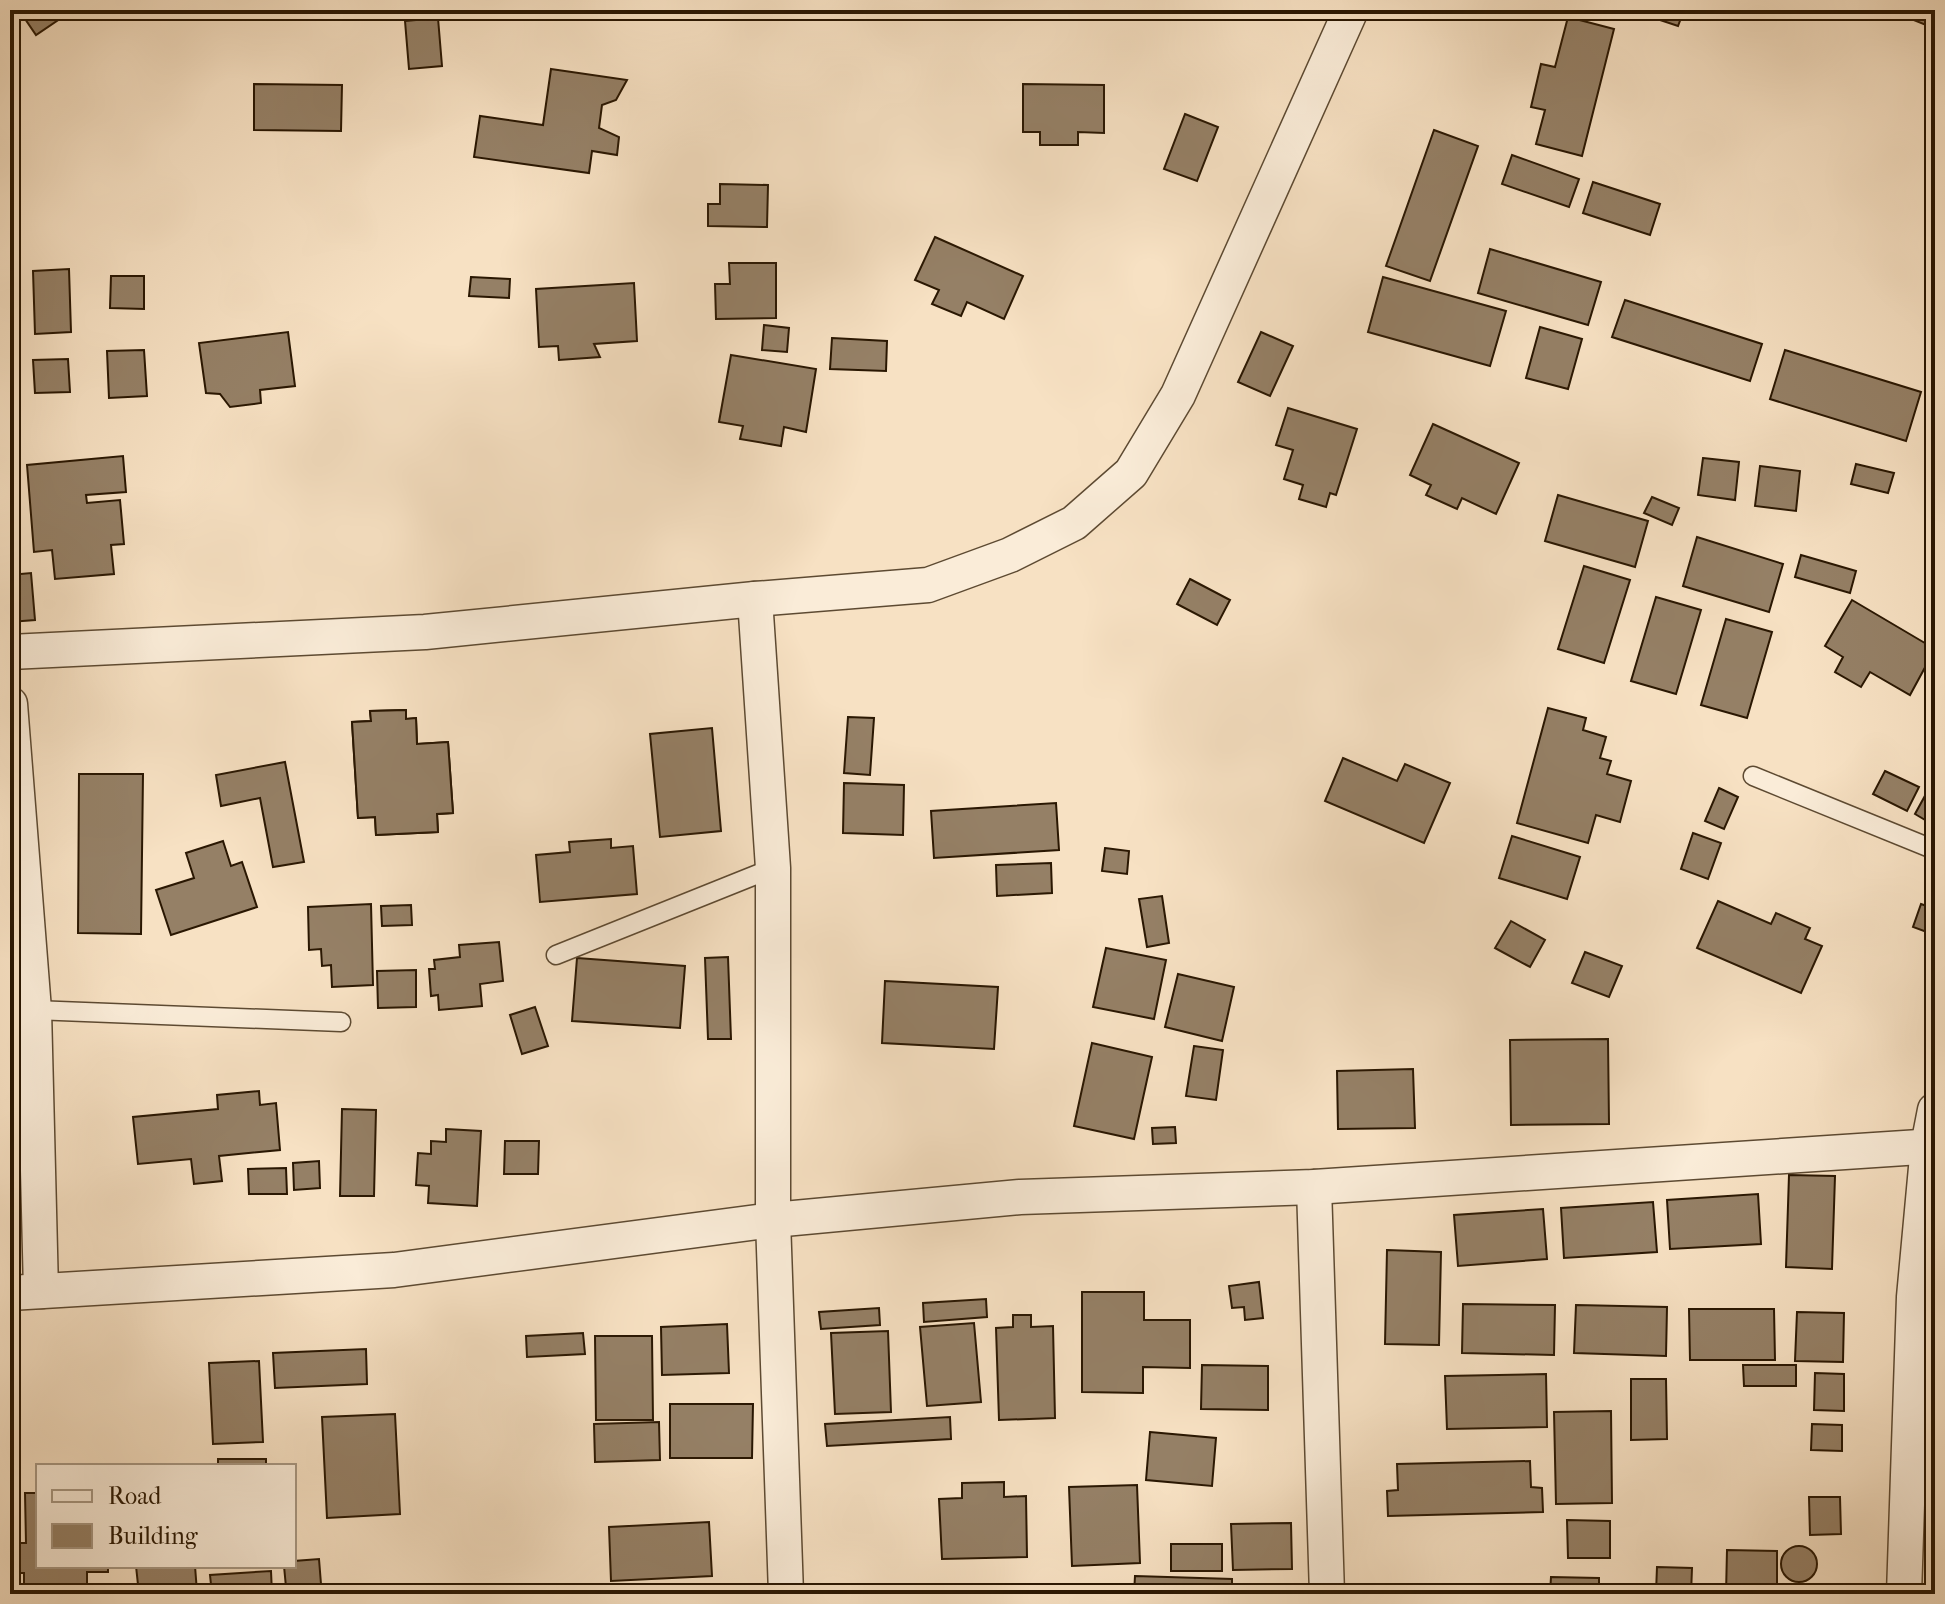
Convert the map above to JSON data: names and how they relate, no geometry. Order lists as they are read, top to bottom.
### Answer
{
  "legend": ["Road", "Building"]
}
